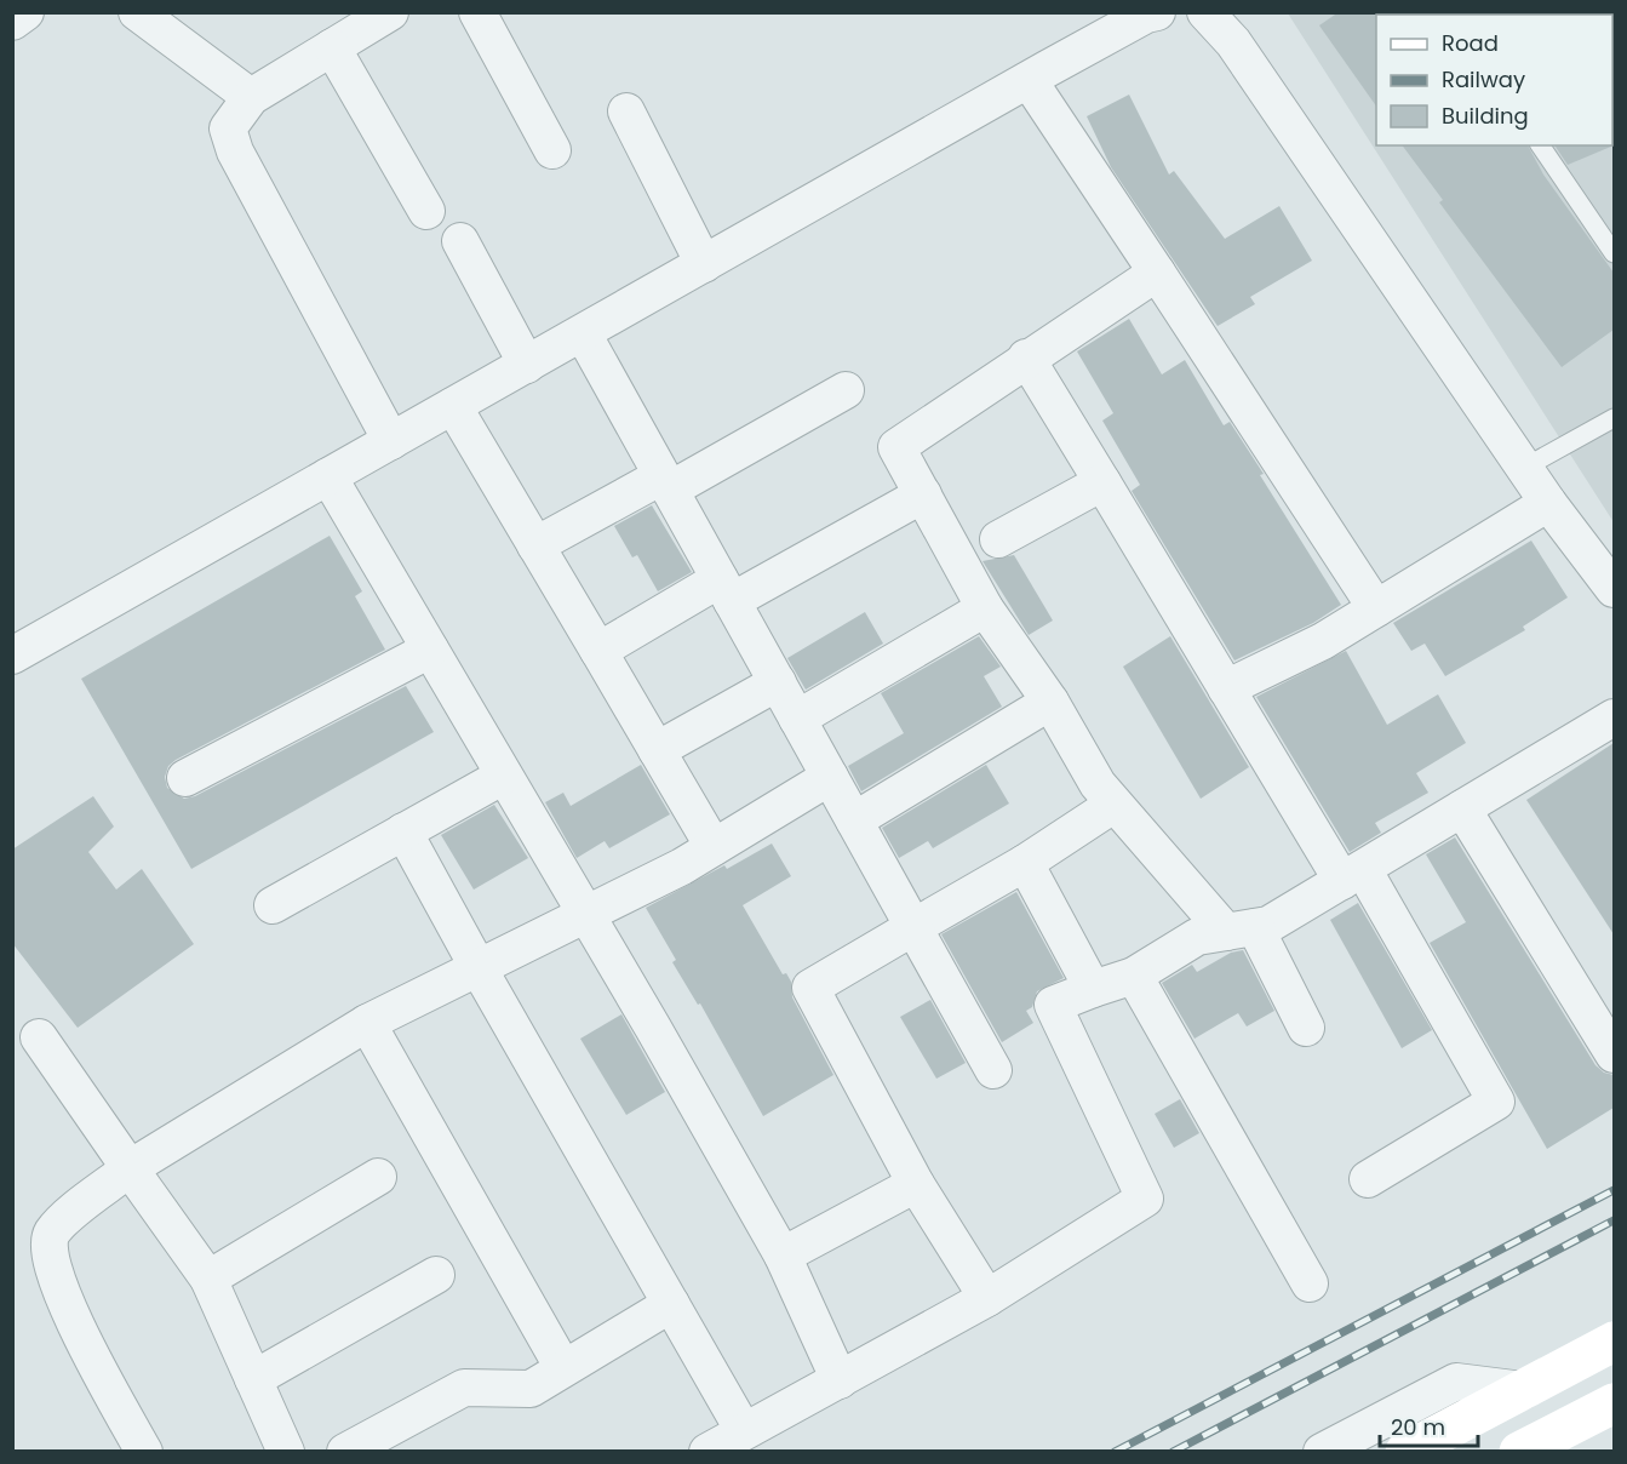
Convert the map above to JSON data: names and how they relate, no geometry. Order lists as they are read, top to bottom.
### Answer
{
  "legend": ["Road", "Railway", "Building"],
  "scale_bar": "20 m"
}
